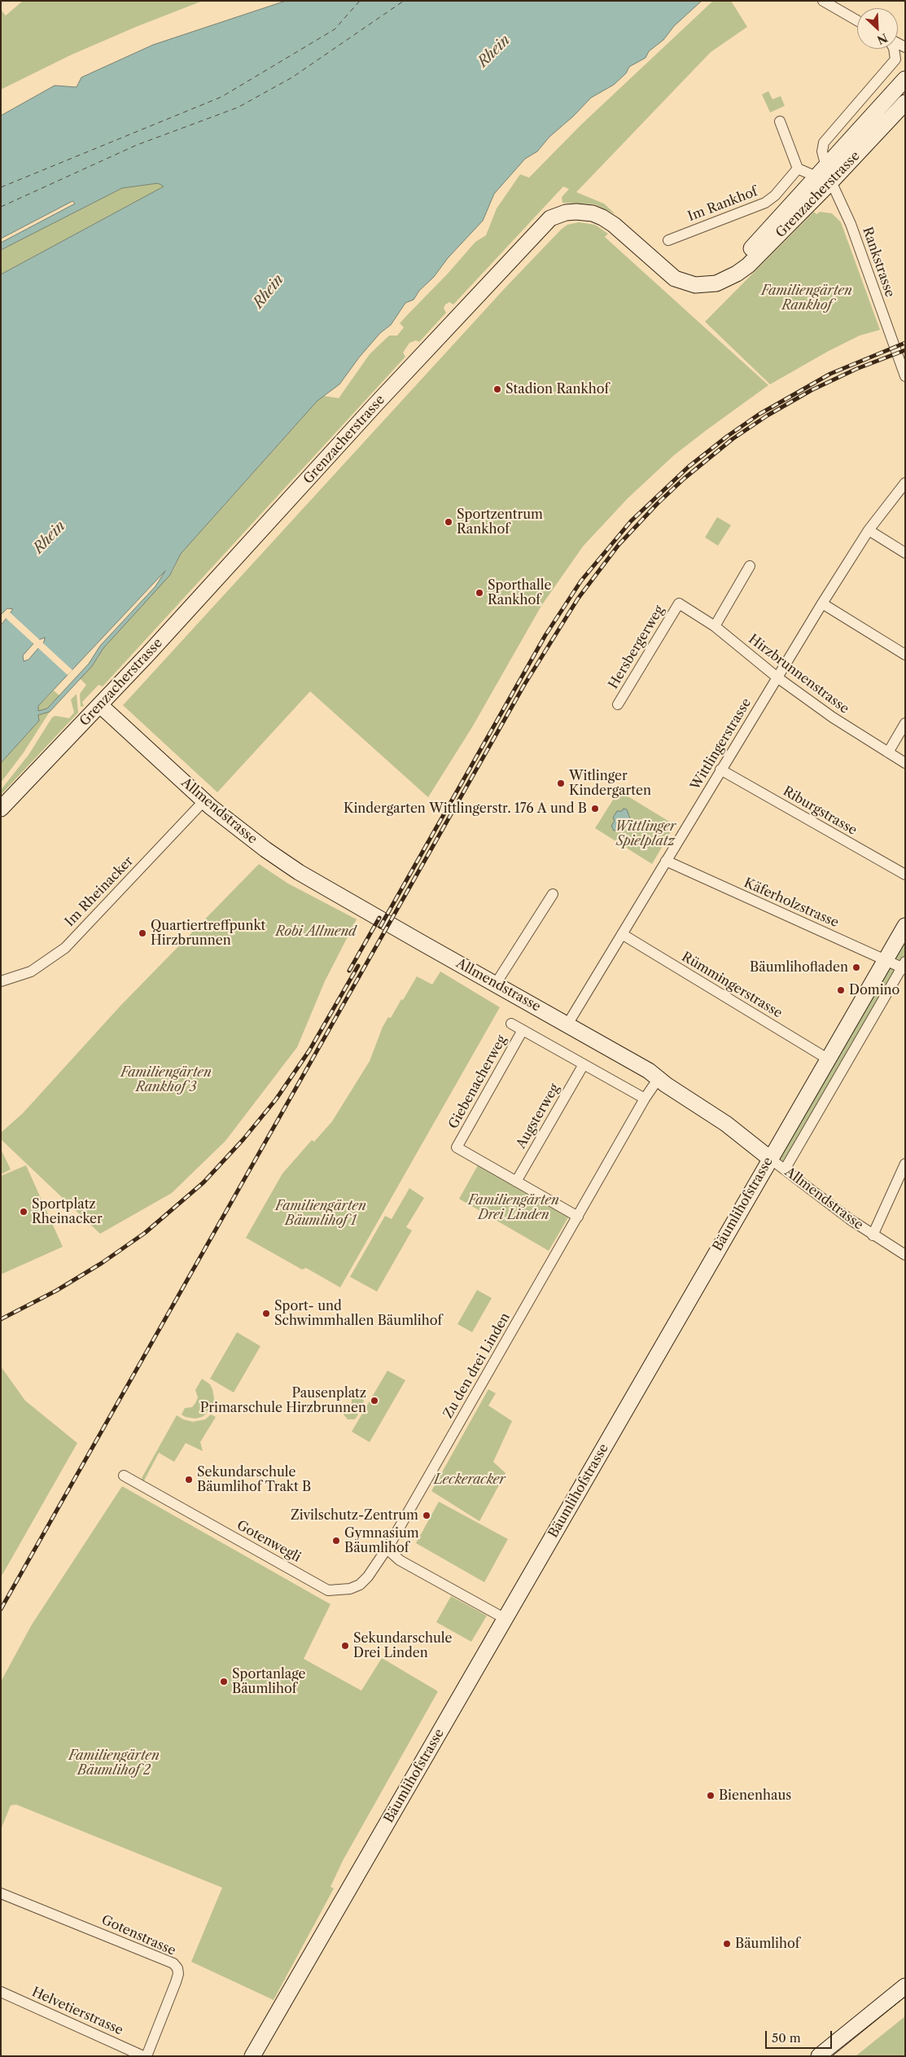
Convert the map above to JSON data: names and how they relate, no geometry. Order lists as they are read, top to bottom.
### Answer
{
  "streets": {
    "main road": ["Grenzacherstrasse", "Allmendstrasse", "Bäumlihofstrasse"],
    "street": [
      "Im Rankhof",
      "Rankstrasse",
      "Hersbergerweg",
      "Hirzbrunnenstrasse",
      "Wittlingerstrasse",
      "Riburgstrasse",
      "Im Rheinacker",
      "Käferholzstrasse",
      "Rümmingerstrasse",
      "Giebenacherweg",
      "Augsterweg",
      "Zu den drei Linden",
      "Gotenwegli",
      "Gotenstrasse",
      "Helvetierstrasse"
    ]
  },
  "crossings": [
    ["Grenzacherstrasse", "Rankstrasse"],
    ["Grenzacherstrasse", "Allmendstrasse"],
    ["Hersbergerweg", "Hirzbrunnenstrasse"],
    ["Hirzbrunnenstrasse", "Wittlingerstrasse"],
    ["Wittlingerstrasse", "Allmendstrasse"],
    ["Wittlingerstrasse", "Riburgstrasse"],
    ["Wittlingerstrasse", "Käferholzstrasse"],
    ["Wittlingerstrasse", "Rümmingerstrasse"],
    ["Allmendstrasse", "Im Rheinacker"],
    ["Allmendstrasse", "Giebenacherweg"],
    ["Allmendstrasse", "Augsterweg"],
    ["Allmendstrasse", "Bäumlihofstrasse"],
    ["Allmendstrasse", "Zu den drei Linden"],
    ["Käferholzstrasse", "Bäumlihofstrasse"],
    ["Rümmingerstrasse", "Bäumlihofstrasse"],
    ["Giebenacherweg", "Augsterweg"],
    ["Zu den drei Linden", "Gotenwegli"]
  ],
  "water": ["Rhein"],
  "parks": [
    "Familiengärten Rankhof",
    "Wittlinger Spielplatz",
    "Robi Allmend",
    "Familiengärten Rankhof 3",
    "Familiengärten Drei Linden",
    "Familiengärten Bäumlihof 1",
    "Leckeracker",
    "Familiengärten Bäumlihof 2"
  ],
  "places": [
    "Stadion Rankhof",
    "Sportzentrum Rankhof",
    "Sporthalle Rankhof",
    "Witlinger Kindergarten",
    "Kindergarten Wittlingerstr. 176 A und B",
    "Quartiertreffpunkt Hirzbrunnen",
    "Bäumlihofladen",
    "Domino",
    "Sportplatz Rheinacker",
    "Sport- und Schwimmhallen Bäumlihof",
    "Pausenplatz Primarschule Hirzbrunnen",
    "Sekundarschule Bäumlihof Trakt B",
    "Zivilschutz-Zentrum",
    "Gymnasium Bäumlihof",
    "Sekundarschule Drei Linden",
    "Sportanlage Bäumlihof",
    "Bienenhaus",
    "Bäumlihof"
  ],
  "scale_bar": "50 m",
  "north": "bottom right"
}
